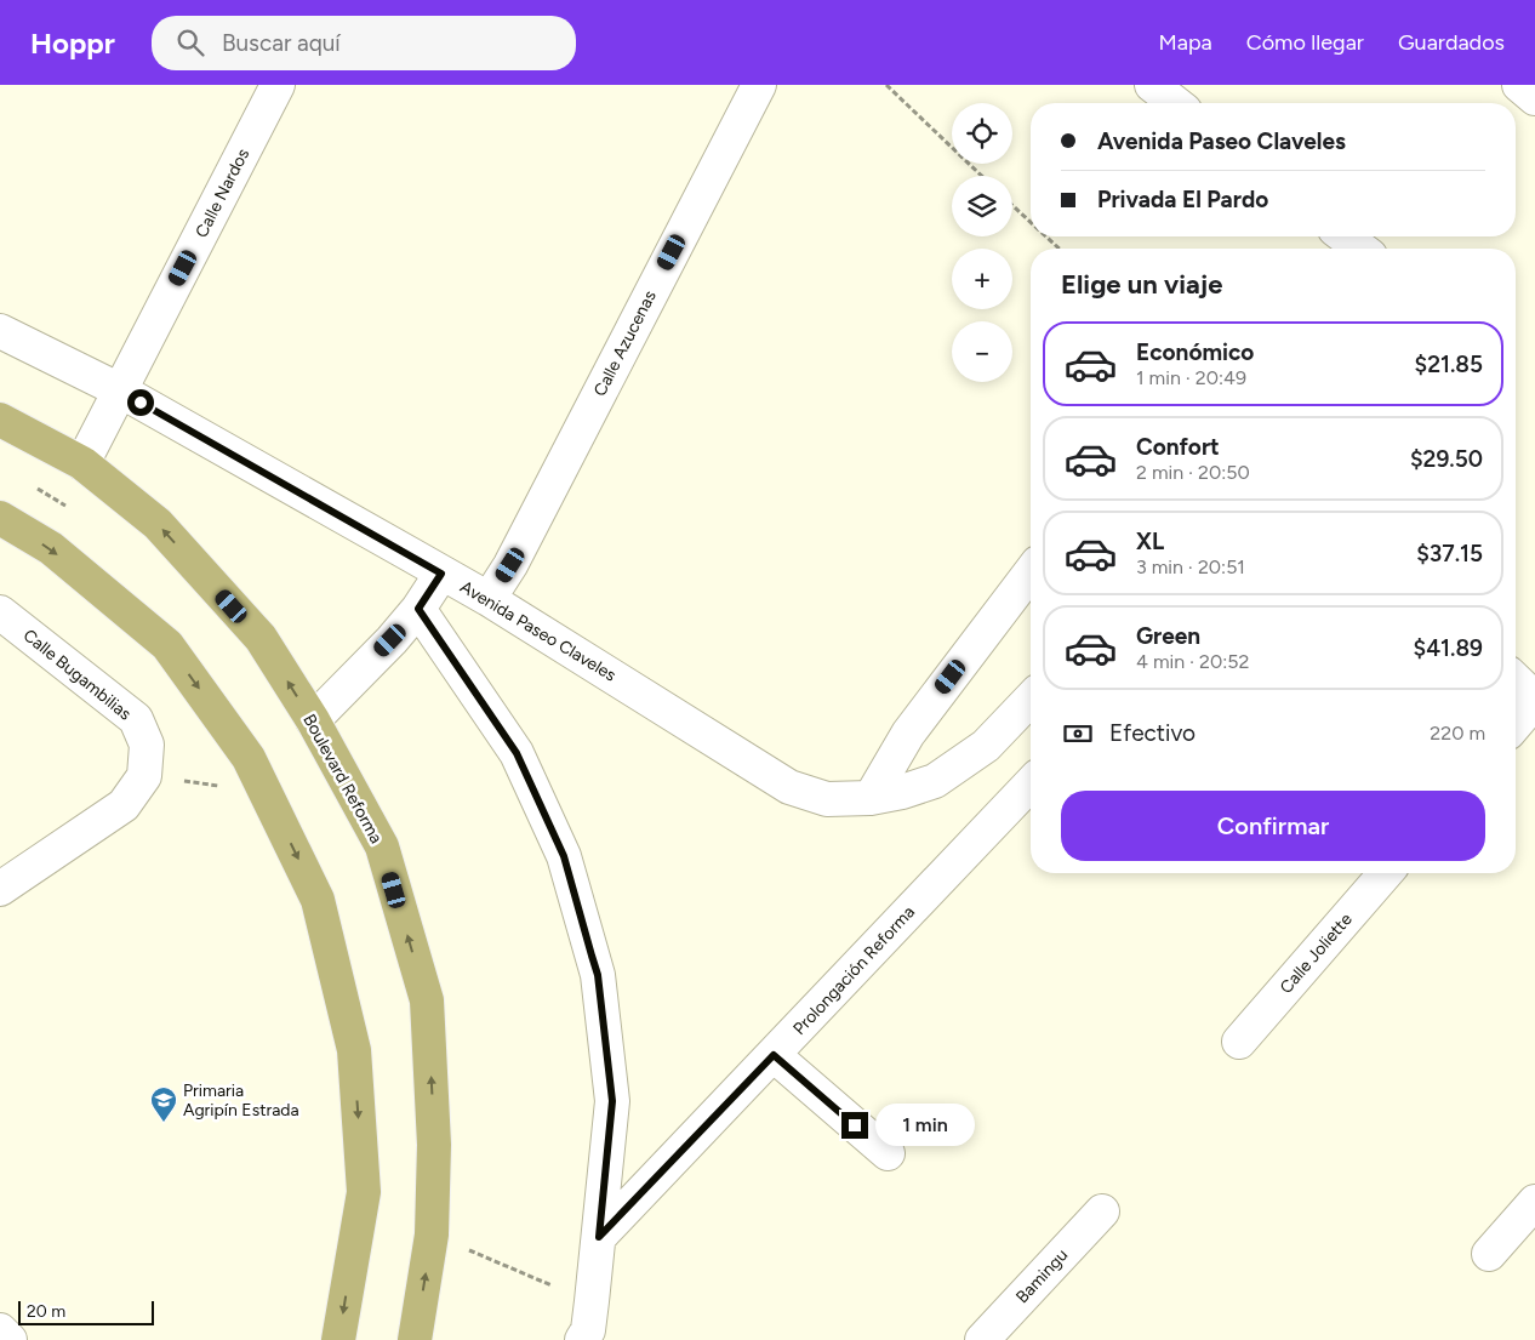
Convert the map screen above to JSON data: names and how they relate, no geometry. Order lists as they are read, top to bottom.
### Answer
{
  "streets": {
    "main road": ["Boulevard Reforma"],
    "street": [
      "Calle Nardos",
      "Calle Azucenas",
      "Avenida Paseo Claveles",
      "Calle Bugambilias",
      "Calle Joliette",
      "Prolongación Reforma",
      "Bamingu"
    ]
  },
  "crossings": [
    ["Calle Nardos", "Avenida Paseo Claveles"],
    ["Calle Nardos", "Boulevard Reforma"],
    ["Calle Azucenas", "Avenida Paseo Claveles"]
  ],
  "places": {
    "school or university": ["Primaria Agripín Estrada"]
  },
  "scale_bar": "20 m",
  "page": {
    "header": "Hoppr",
    "search": "Buscar aquí",
    "nav": ["Mapa", "Cómo llegar", "Guardados"],
    "map_buttons": ["+", "−"],
    "banner": ["Avenida Paseo Claveles", "Privada El Pardo"],
    "heading": "Elige un viaje",
    "list": [
      {
        "name": "Económico",
        "note": "1 min · 20:49",
        "value": "$21.85"
      },
      {
        "name": "Confort",
        "note": "2 min · 20:50",
        "value": "$29.50"
      },
      {
        "name": "XL",
        "note": "3 min · 20:51",
        "value": "$37.15"
      },
      {
        "name": "Green",
        "note": "4 min · 20:52",
        "value": "$41.89"
      }
    ],
    "pay": ["Efectivo", "220 m"],
    "buttons": "Confirmar",
    "bubble": "1 min",
    "scale": "20 m"
  }
}
